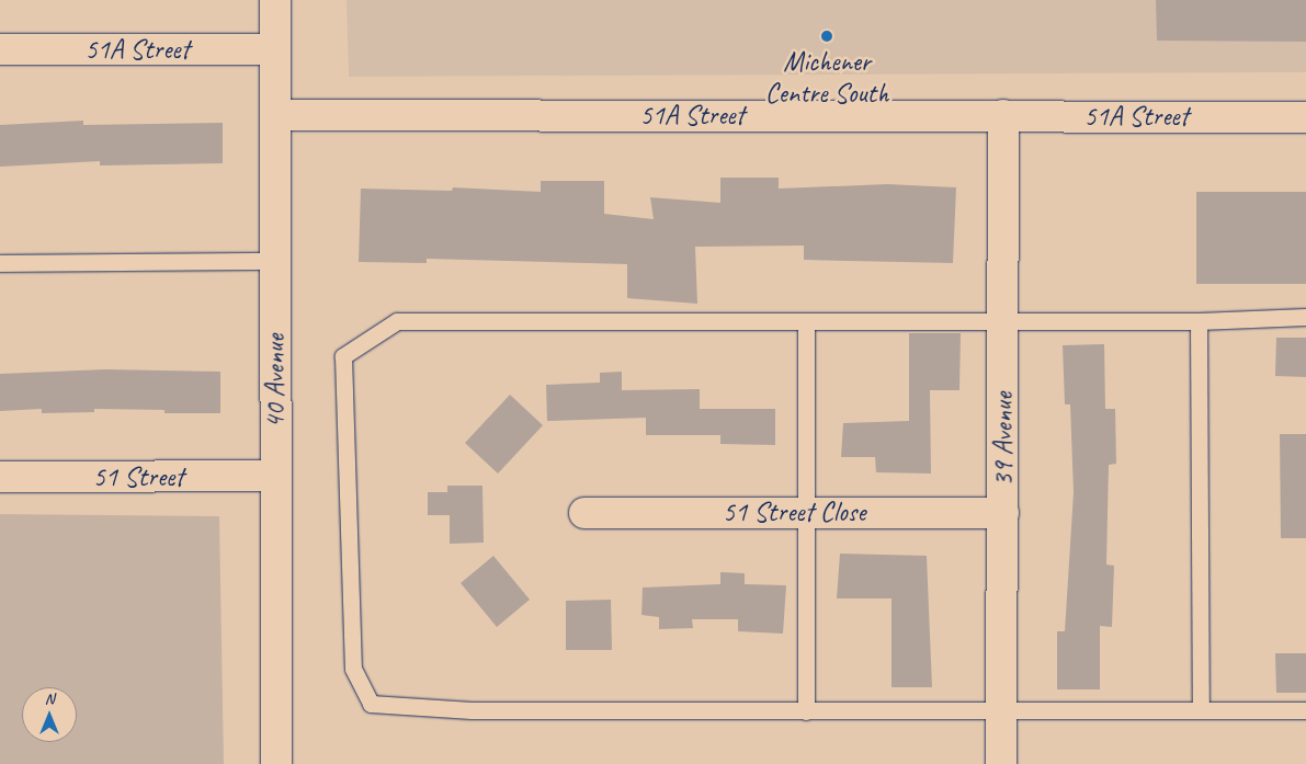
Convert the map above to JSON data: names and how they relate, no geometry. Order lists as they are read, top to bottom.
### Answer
{
  "streets": {
    "street": [
      "51A Street",
      "40 Avenue",
      "39 Avenue",
      "51 Street",
      "51 Street Close"
    ]
  },
  "crossings": [
    ["51A Street", "40 Avenue"],
    ["51A Street", "39 Avenue"],
    ["40 Avenue", "51 Street"],
    ["39 Avenue", "51 Street Close"]
  ],
  "places": ["Michener Centre South"],
  "north": "top"
}
